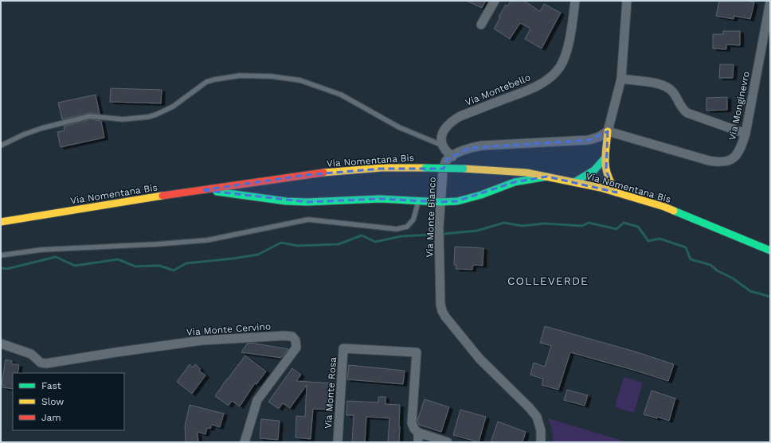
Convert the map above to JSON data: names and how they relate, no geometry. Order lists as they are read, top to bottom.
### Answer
{
  "streets": {
    "main road": ["Via Nomentana Bis"],
    "street": [
      "Via Montebello",
      "Via Monginevro",
      "Via Monte Bianco",
      "Via Monte Cervino",
      "Via Monte Rosa"
    ]
  },
  "crossings": [
    ["Via Monginevro", "Via Monte Bianco"]
  ],
  "districts": ["COLLEVERDE"],
  "legend": ["Fast", "Slow", "Jam"]
}
